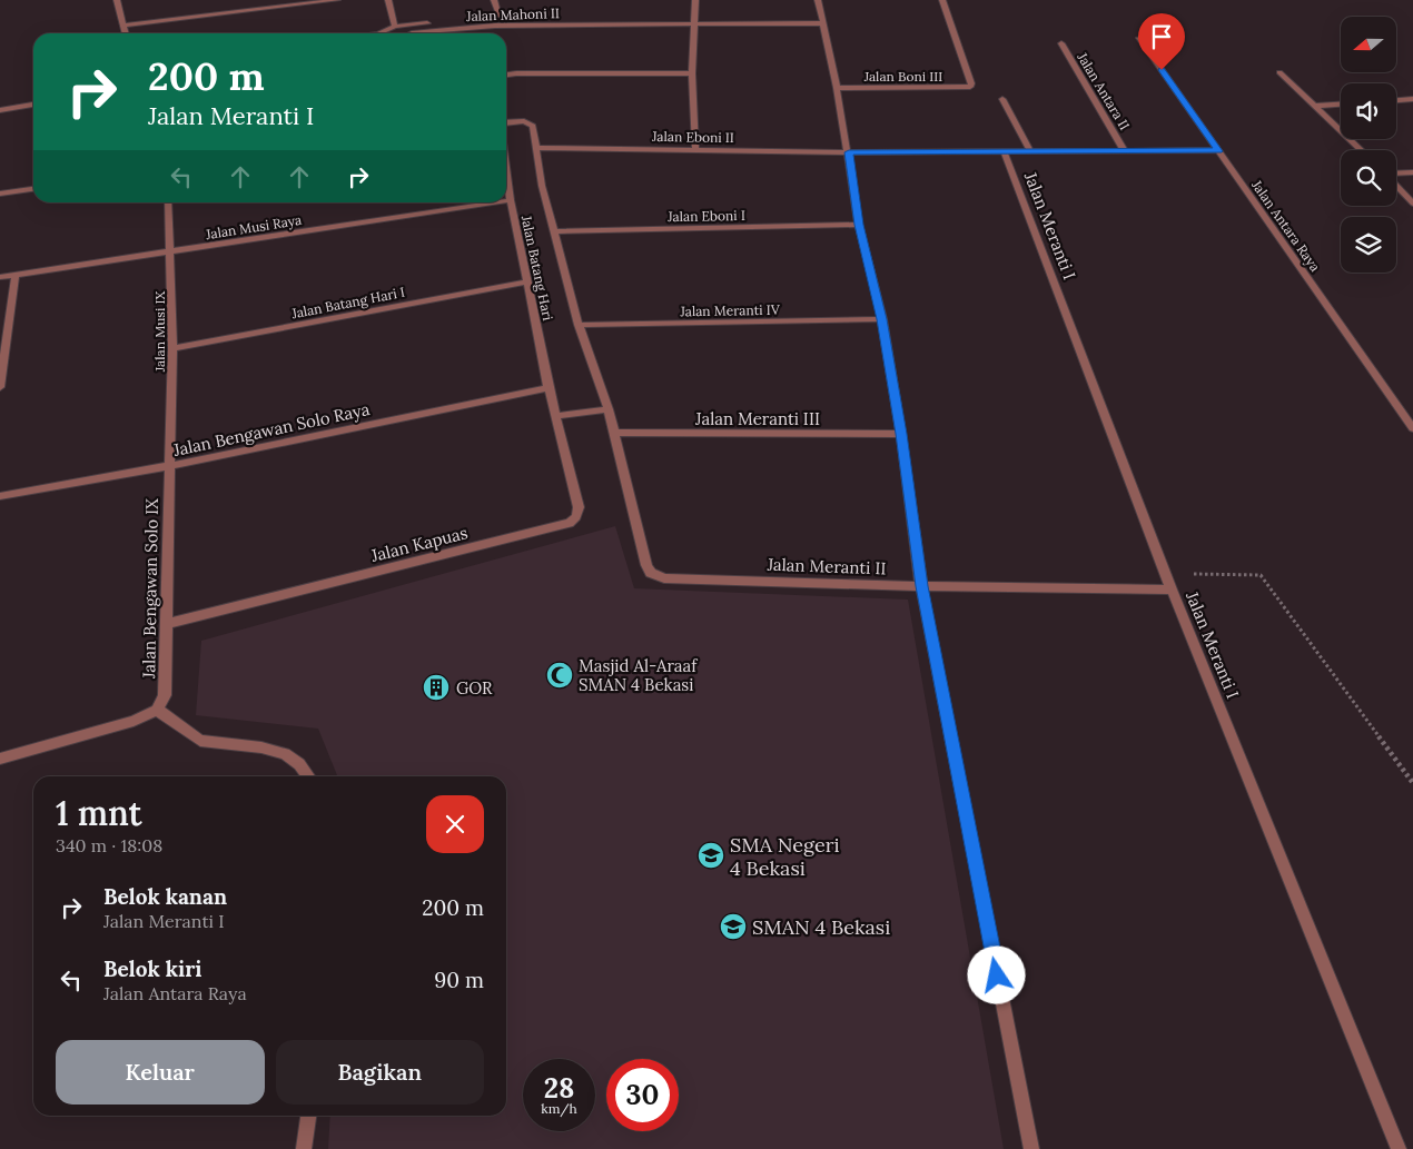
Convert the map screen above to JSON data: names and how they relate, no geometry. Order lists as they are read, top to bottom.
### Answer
{
  "streets": {
    "street": [
      "Jalan Mahoni II",
      "Jalan Boni III",
      "Jalan Antara II",
      "Jalan Eboni II",
      "Jalan Eboni I",
      "Jalan Meranti I",
      "Jalan Antara Raya",
      "Jalan Musi Raya",
      "Jalan Batang Hari",
      "Jalan Batang Hari I",
      "Jalan Meranti IV",
      "Jalan Musi IX",
      "Jalan Meranti III",
      "Jalan Bengawan Solo Raya",
      "Jalan Kapuas",
      "Jalan Meranti II",
      "Jalan Bengawan Solo IX"
    ]
  },
  "crossings": [
    ["Jalan Antara II", "Jalan Meranti I"],
    ["Jalan Eboni II", "Jalan Meranti I"],
    ["Jalan Meranti I", "Jalan Antara Raya"],
    ["Jalan Meranti I", "Jalan Meranti II"],
    ["Jalan Musi Raya", "Jalan Batang Hari"],
    ["Jalan Musi Raya", "Jalan Musi IX"],
    ["Jalan Batang Hari", "Jalan Batang Hari I"],
    ["Jalan Batang Hari", "Jalan Bengawan Solo Raya"],
    ["Jalan Batang Hari", "Jalan Kapuas"],
    ["Jalan Batang Hari I", "Jalan Musi IX"],
    ["Jalan Musi IX", "Jalan Bengawan Solo Raya"],
    ["Jalan Musi IX", "Jalan Bengawan Solo IX"],
    ["Jalan Meranti III", "Jalan Meranti II"],
    ["Jalan Bengawan Solo Raya", "Jalan Bengawan Solo IX"],
    ["Jalan Kapuas", "Jalan Bengawan Solo IX"]
  ],
  "places": {
    "mosque": ["Masjid Al-Araaf SMAN 4 Bekasi"],
    "building": ["GOR"],
    "school or university": ["SMA Negeri 4 Bekasi", "SMAN 4 Bekasi"]
  },
  "north": "left",
  "page": {
    "turn": ["200 m", "Jalan Meranti I"],
    "heading": ["1 mnt", "340 m · 18:08"],
    "list": [
      {
        "name": "Belok kanan",
        "note": "Jalan Meranti I",
        "value": "200 m"
      },
      {
        "name": "Belok kiri",
        "note": "Jalan Antara Raya",
        "value": "90 m"
      }
    ],
    "buttons": ["Keluar", "Bagikan"],
    "speed": "28 km/h",
    "limit": "30"
  }
}
